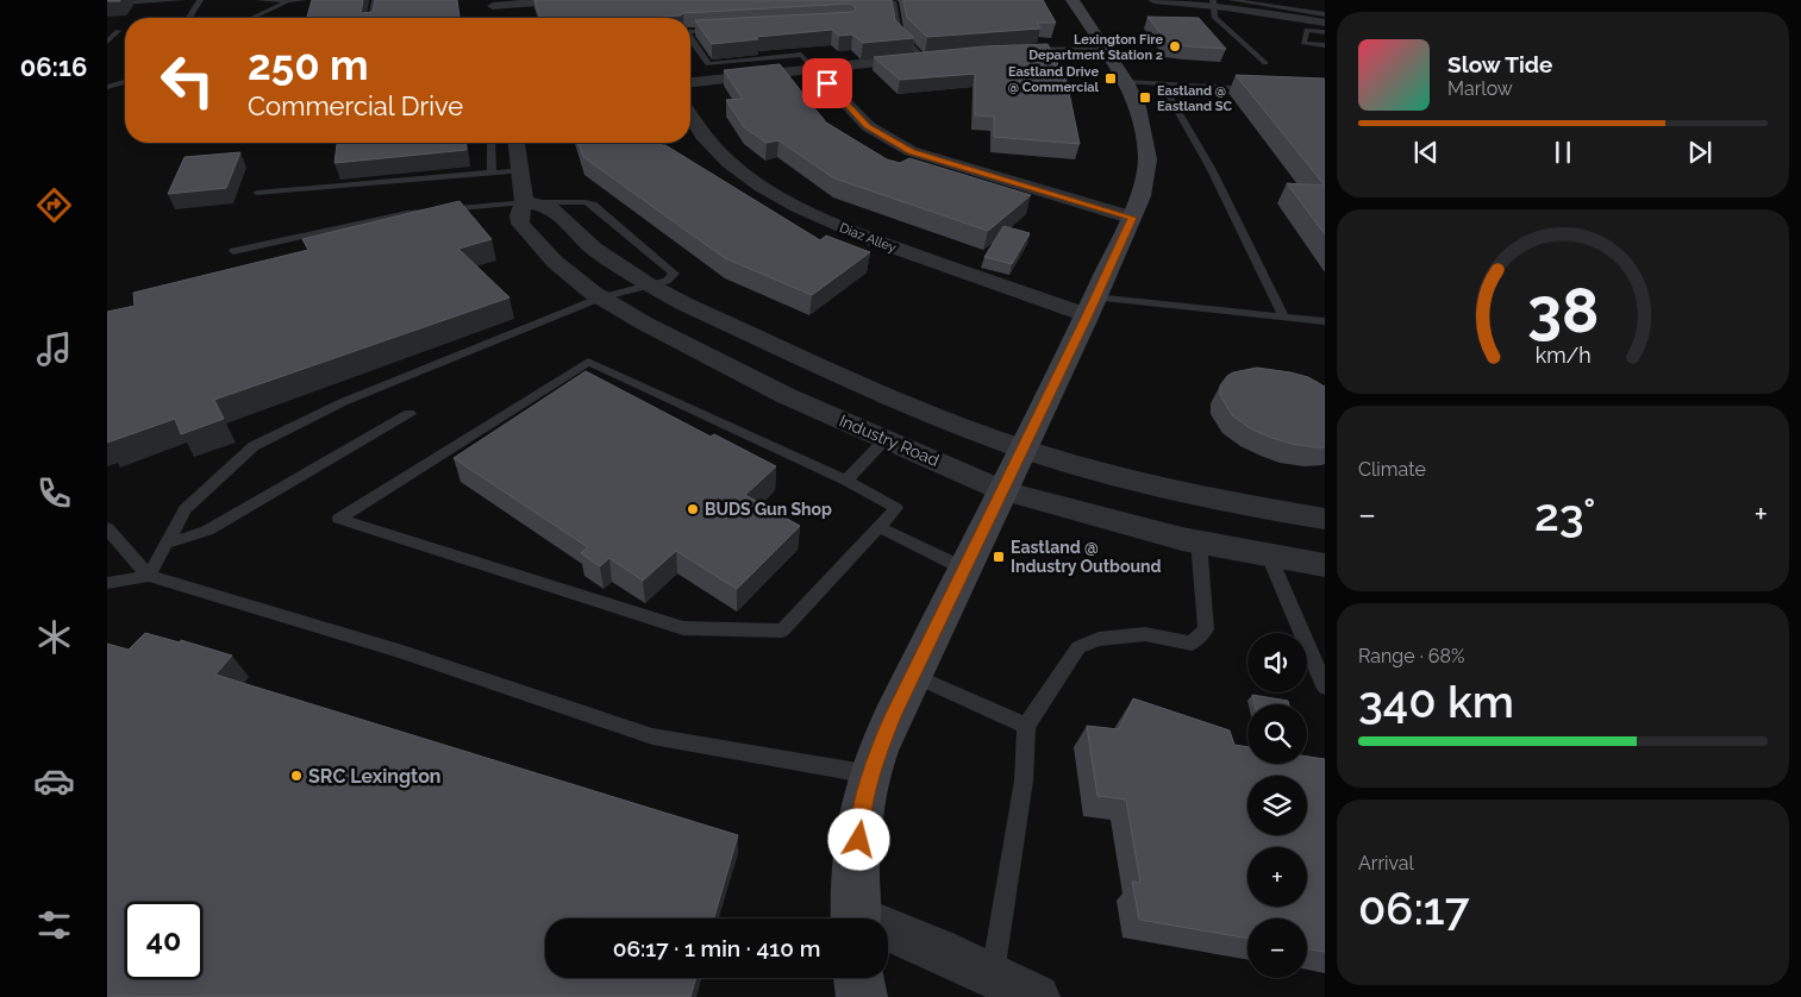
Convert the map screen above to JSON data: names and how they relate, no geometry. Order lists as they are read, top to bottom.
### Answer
{
  "streets": {
    "street": ["Diaz Alley", "Industry Road"]
  },
  "places": {
    "other": ["Lexington Fire Department Station 2", "BUDS Gun Shop", "SRC Lexington"],
    "transit": ["Eastland Drive @ Commercial", "Eastland @ Eastland SC", "Eastland @ Industry Outbound"]
  },
  "page": {
    "tabs": "06:16",
    "turn": ["250 m", "Commercial Drive"],
    "song": ["Slow Tide", "Marlow"],
    "tile": [
      "Climate",
      ["Range · 68%", "340 km"],
      ["Arrival", "06:17"]
    ],
    "heat": ["−", "23°", "+"],
    "map_buttons": ["+", "−"],
    "limit": "40",
    "trip": "06:17 · 1 min · 410 m",
    "gauge": ["38", "km/h"]
  }
}
